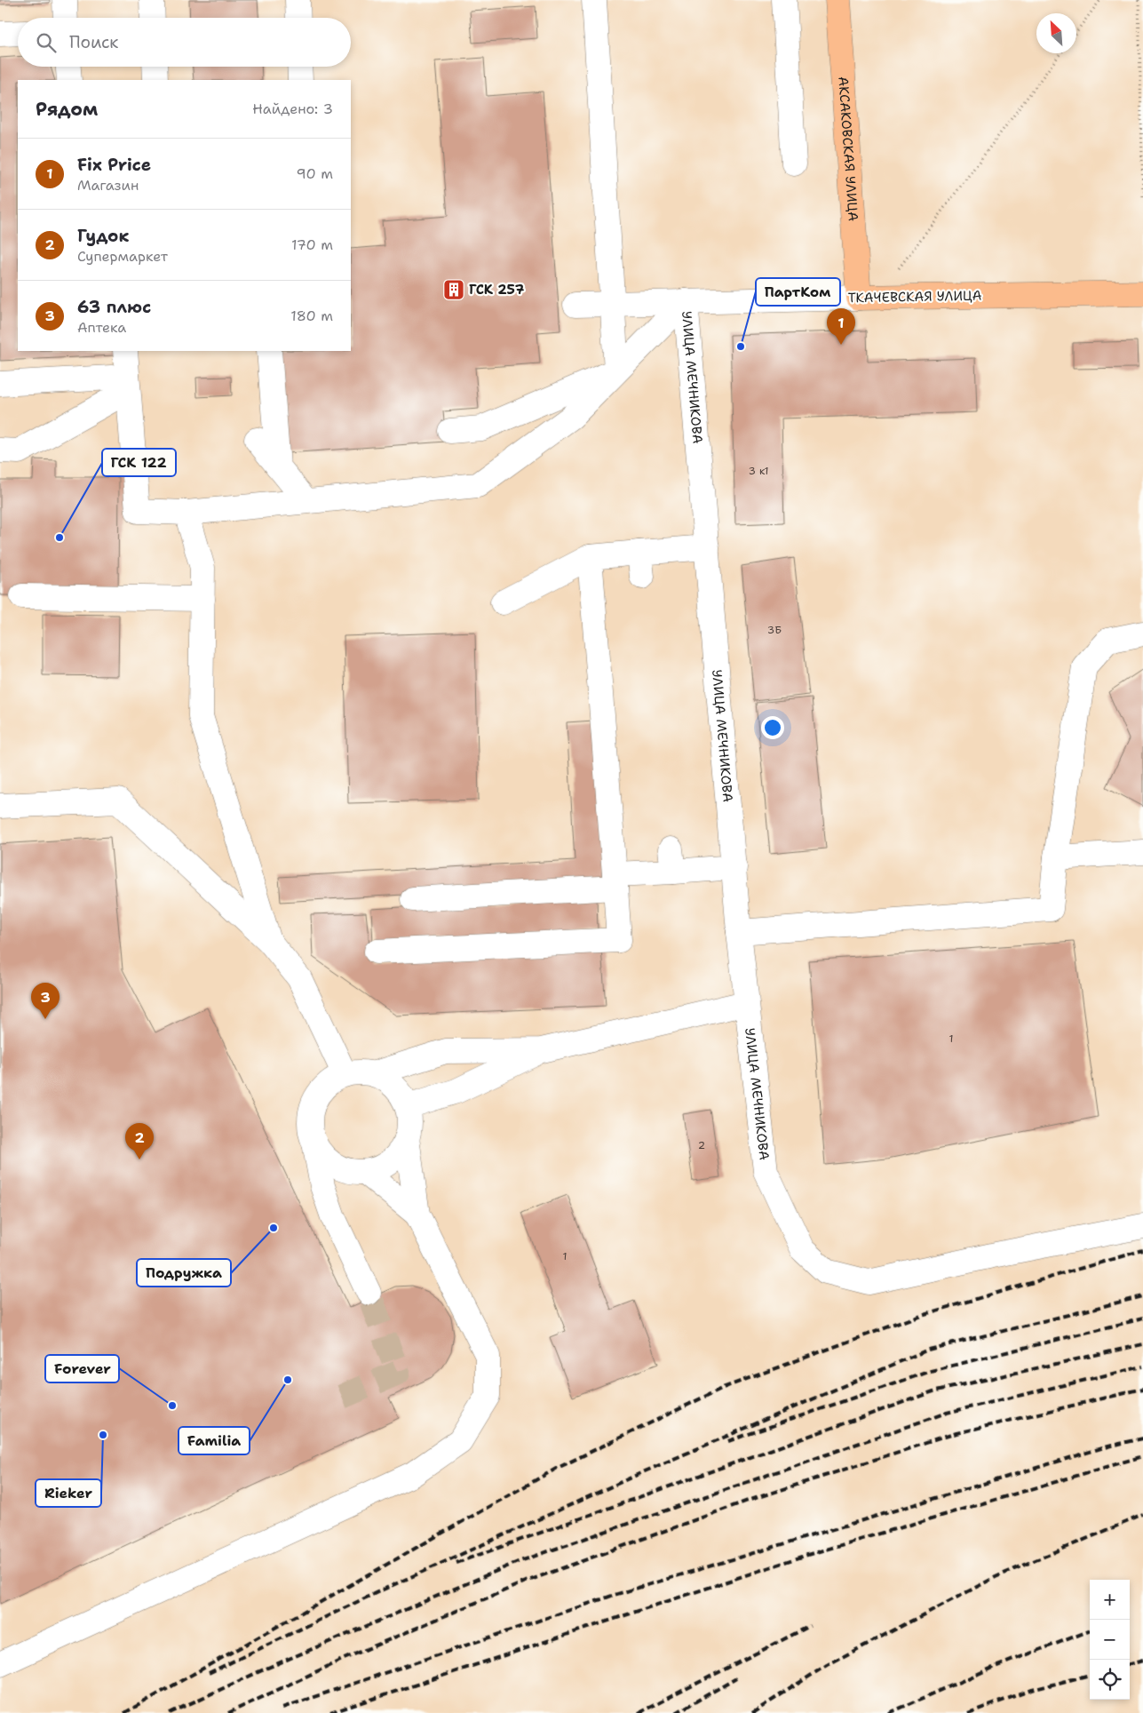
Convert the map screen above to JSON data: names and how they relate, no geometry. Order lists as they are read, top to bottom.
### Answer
{
  "streets": {
    "main road": ["АКСАКОВСКАЯ УЛИЦА", "ТКАЧЕВСКАЯ УЛИЦА"],
    "street": ["УЛИЦА МЕЧНИКОВА"]
  },
  "crossings": [
    ["АКСАКОВСКАЯ УЛИЦА", "ТКАЧЕВСКАЯ УЛИЦА"],
    ["ТКАЧЕВСКАЯ УЛИЦА", "УЛИЦА МЕЧНИКОВА"]
  ],
  "places": {
    "building": ["ГСК 257"],
    "other": [
      "ПартКом",
      "ГСК 122",
      "Подружка",
      "Familia",
      "Forever",
      "Rieker"
    ]
  },
  "house_numbers": [
    "3 к1",
    "3Б",
    "1",
    "2",
    "1"
  ],
  "north": "top left",
  "page": {
    "search": "Поиск",
    "heading": ["Рядом", "Найдено: 3"],
    "list": [
      {
        "mark": "1",
        "name": "Fix Price",
        "note": "Магазин",
        "value": "90 m"
      },
      {
        "mark": "2",
        "name": "Гудок",
        "note": "Супермаркет",
        "value": "170 m"
      },
      {
        "mark": "3",
        "name": "63 плюс",
        "note": "Аптека",
        "value": "180 m"
      }
    ],
    "pins": ["1", "3", "2"],
    "map_buttons": ["+", "−"]
  }
}
